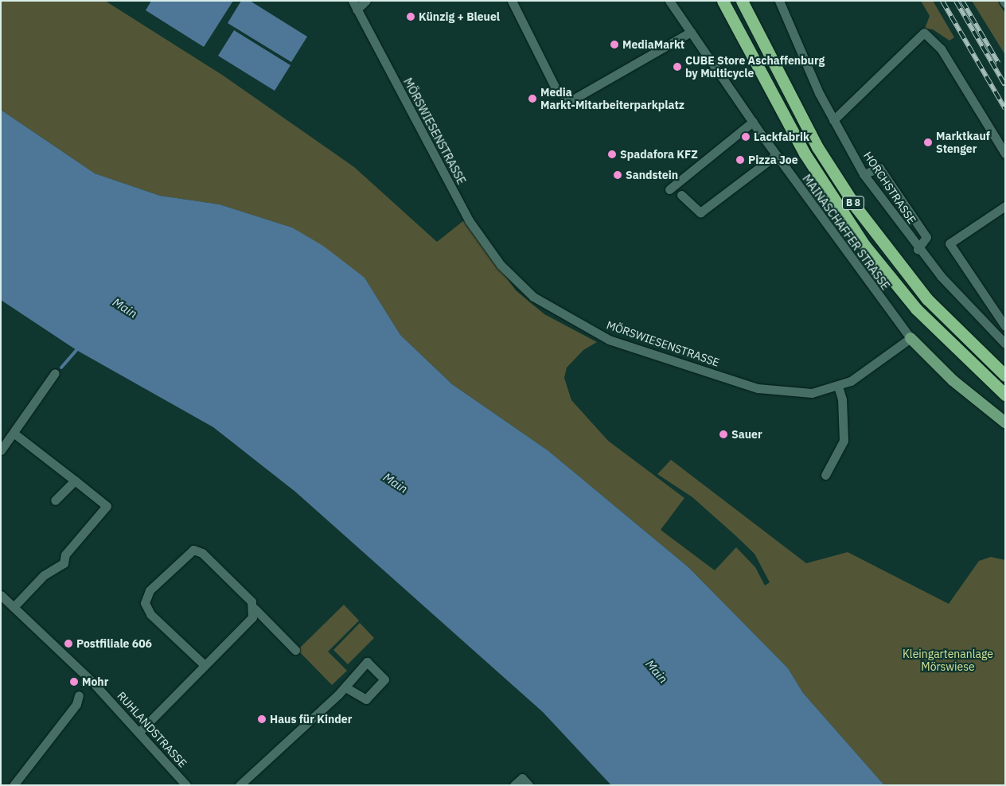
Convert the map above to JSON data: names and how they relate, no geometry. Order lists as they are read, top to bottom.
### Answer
{
  "streets": {
    "highway": ["B 8"],
    "street": [
      "MÖRSWIESENSTRASSE",
      "HORCHSTRASSE",
      "MAINASCHAFFER STRASSE",
      "RUHLANDSTRASSE"
    ]
  },
  "crossings": [
    ["MÖRSWIESENSTRASSE", "MAINASCHAFFER STRASSE"]
  ],
  "water": ["Main"],
  "parks": ["Kleingartenanlage Mörswiese"],
  "places": [
    "Künzig + Bleuel",
    "MediaMarkt",
    "CUBE Store Aschaffenburg by Multicycle",
    "Media Markt-Mitarbeiterparkplatz",
    "Lackfabrik",
    "Marktkauf Stenger",
    "Spadafora KFZ",
    "Pizza Joe",
    "Sandstein",
    "Sauer",
    "Postfiliale 606",
    "Mohr",
    "Haus für Kinder"
  ]
}
